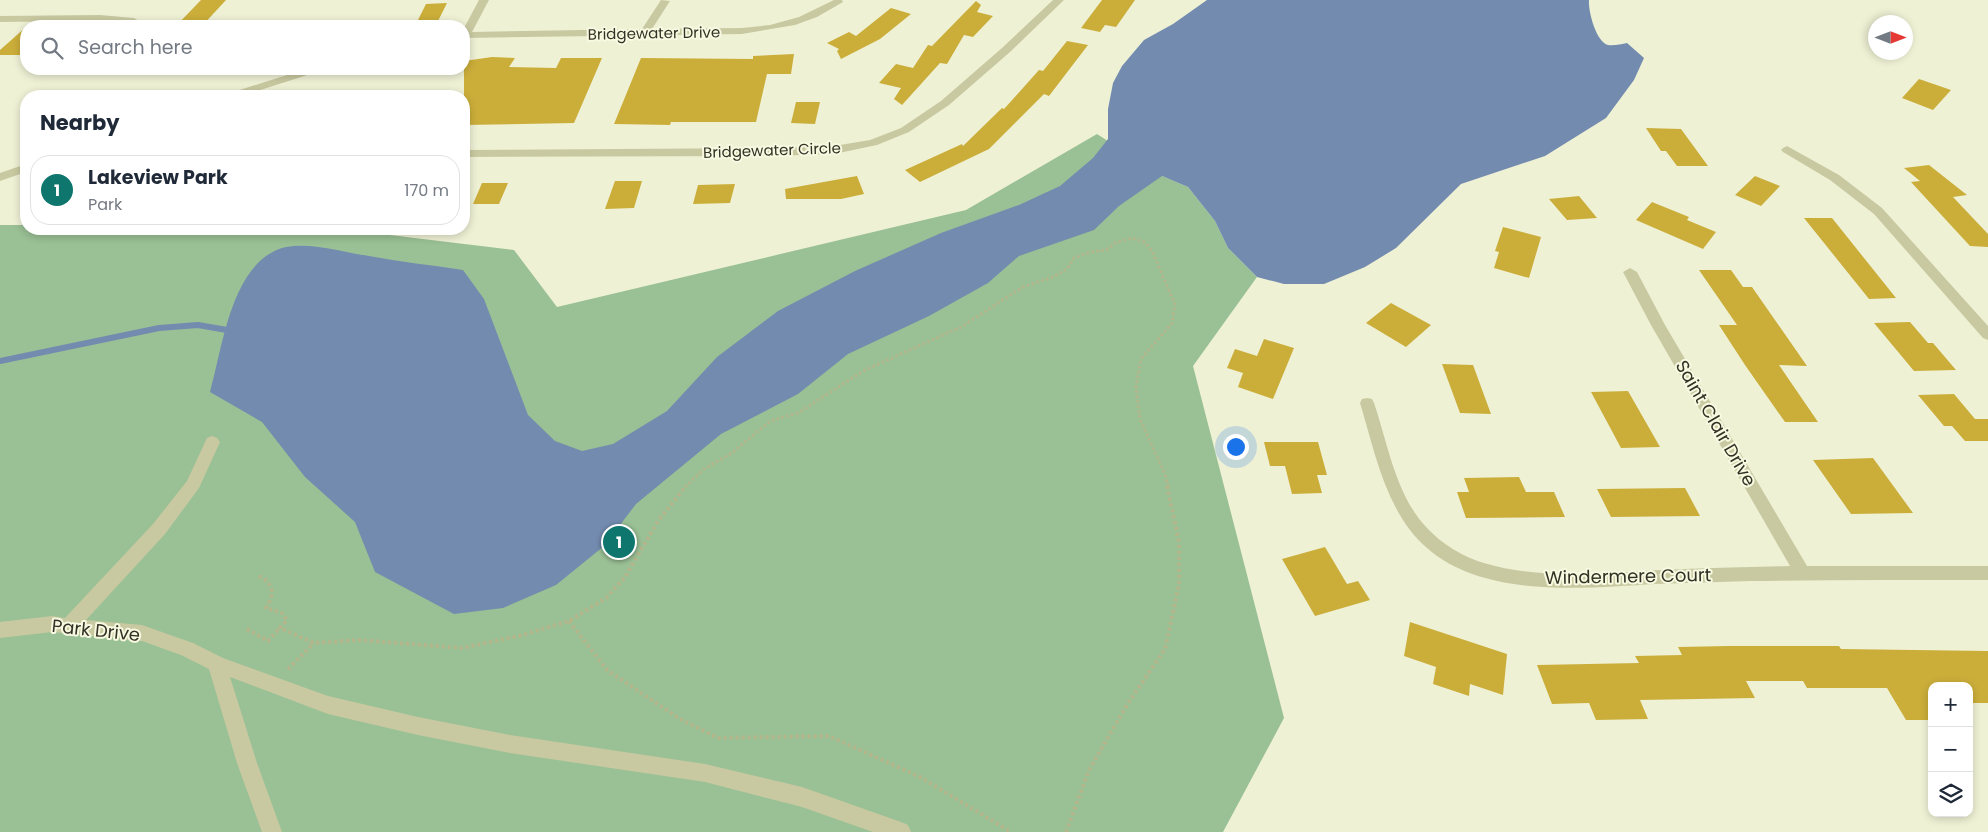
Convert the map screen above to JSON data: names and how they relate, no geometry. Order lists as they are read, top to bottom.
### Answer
{
  "streets": {
    "street": [
      "Bridgewater Drive",
      "Bridgewater Circle",
      "Saint Clair Drive",
      "Windermere Court",
      "Park Drive"
    ]
  },
  "crossings": [
    ["Saint Clair Drive", "Windermere Court"]
  ],
  "north": "right",
  "page": {
    "search": "Search here",
    "heading": "Nearby",
    "list": [
      {
        "mark": "1",
        "name": "Lakeview Park",
        "note": "Park",
        "value": "170 m"
      }
    ],
    "pins": "1",
    "map_buttons": ["+", "−"]
  }
}
